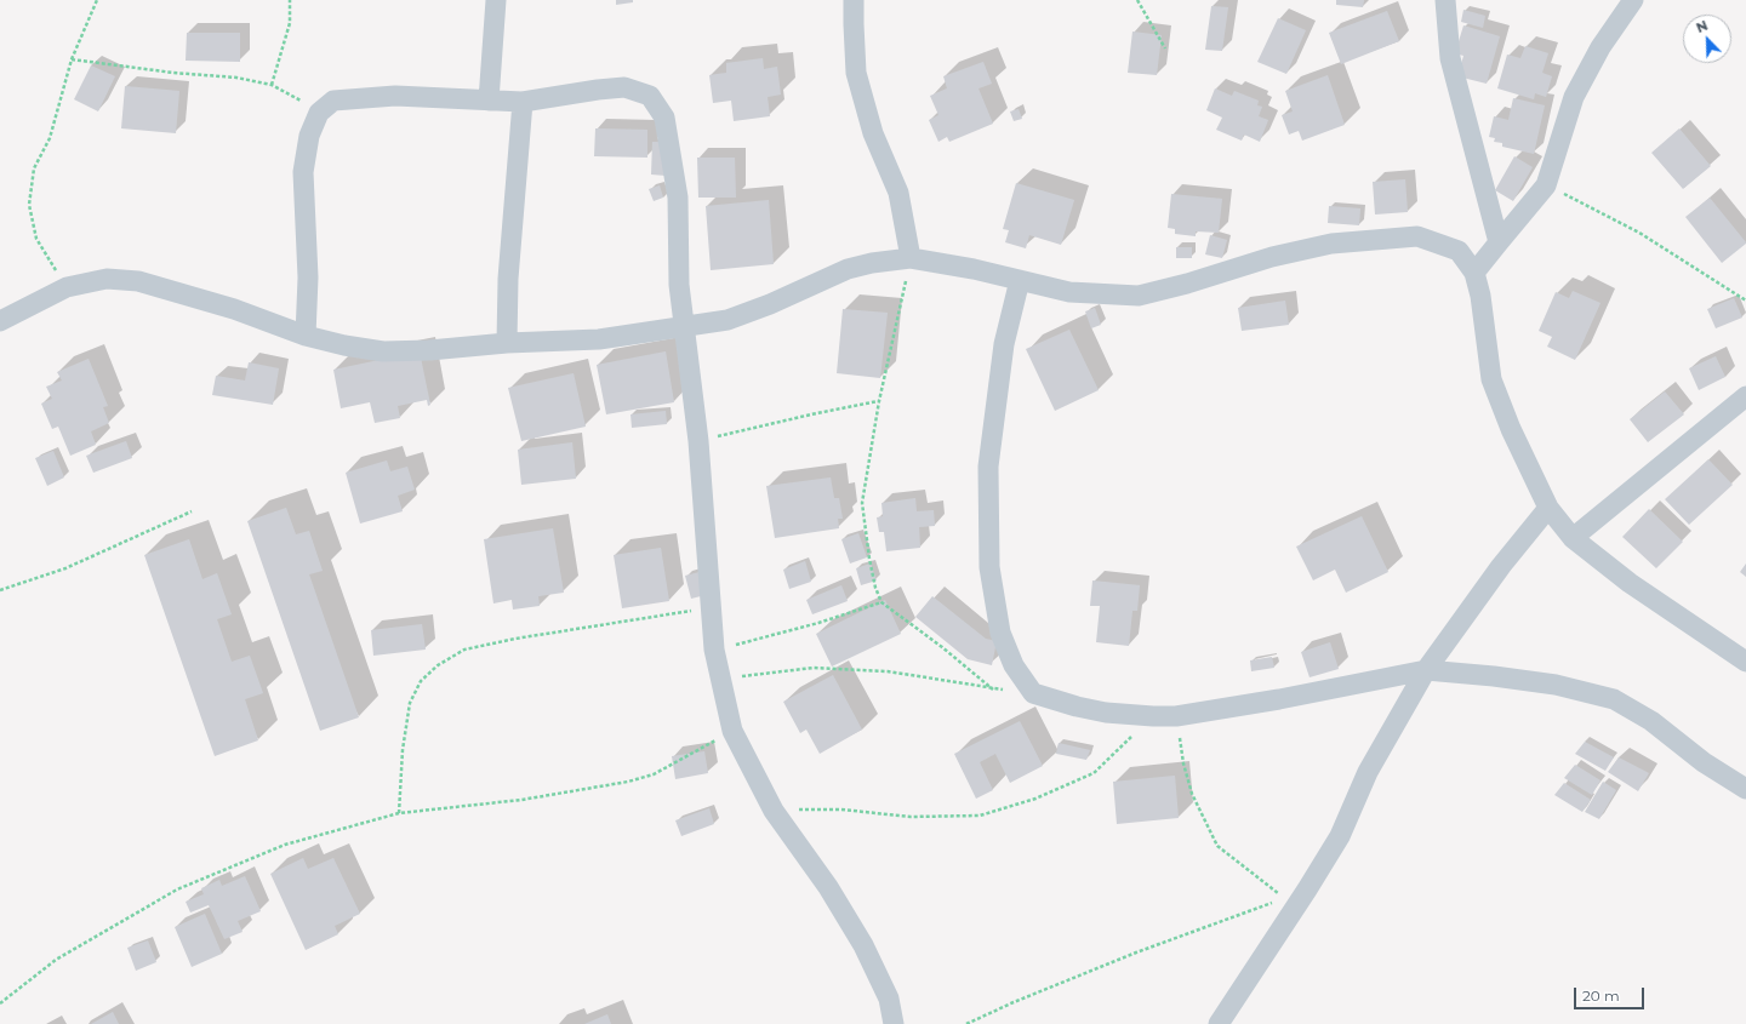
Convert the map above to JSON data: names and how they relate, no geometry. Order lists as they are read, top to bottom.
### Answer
{
  "scale_bar": "20 m",
  "north": "top left"
}
